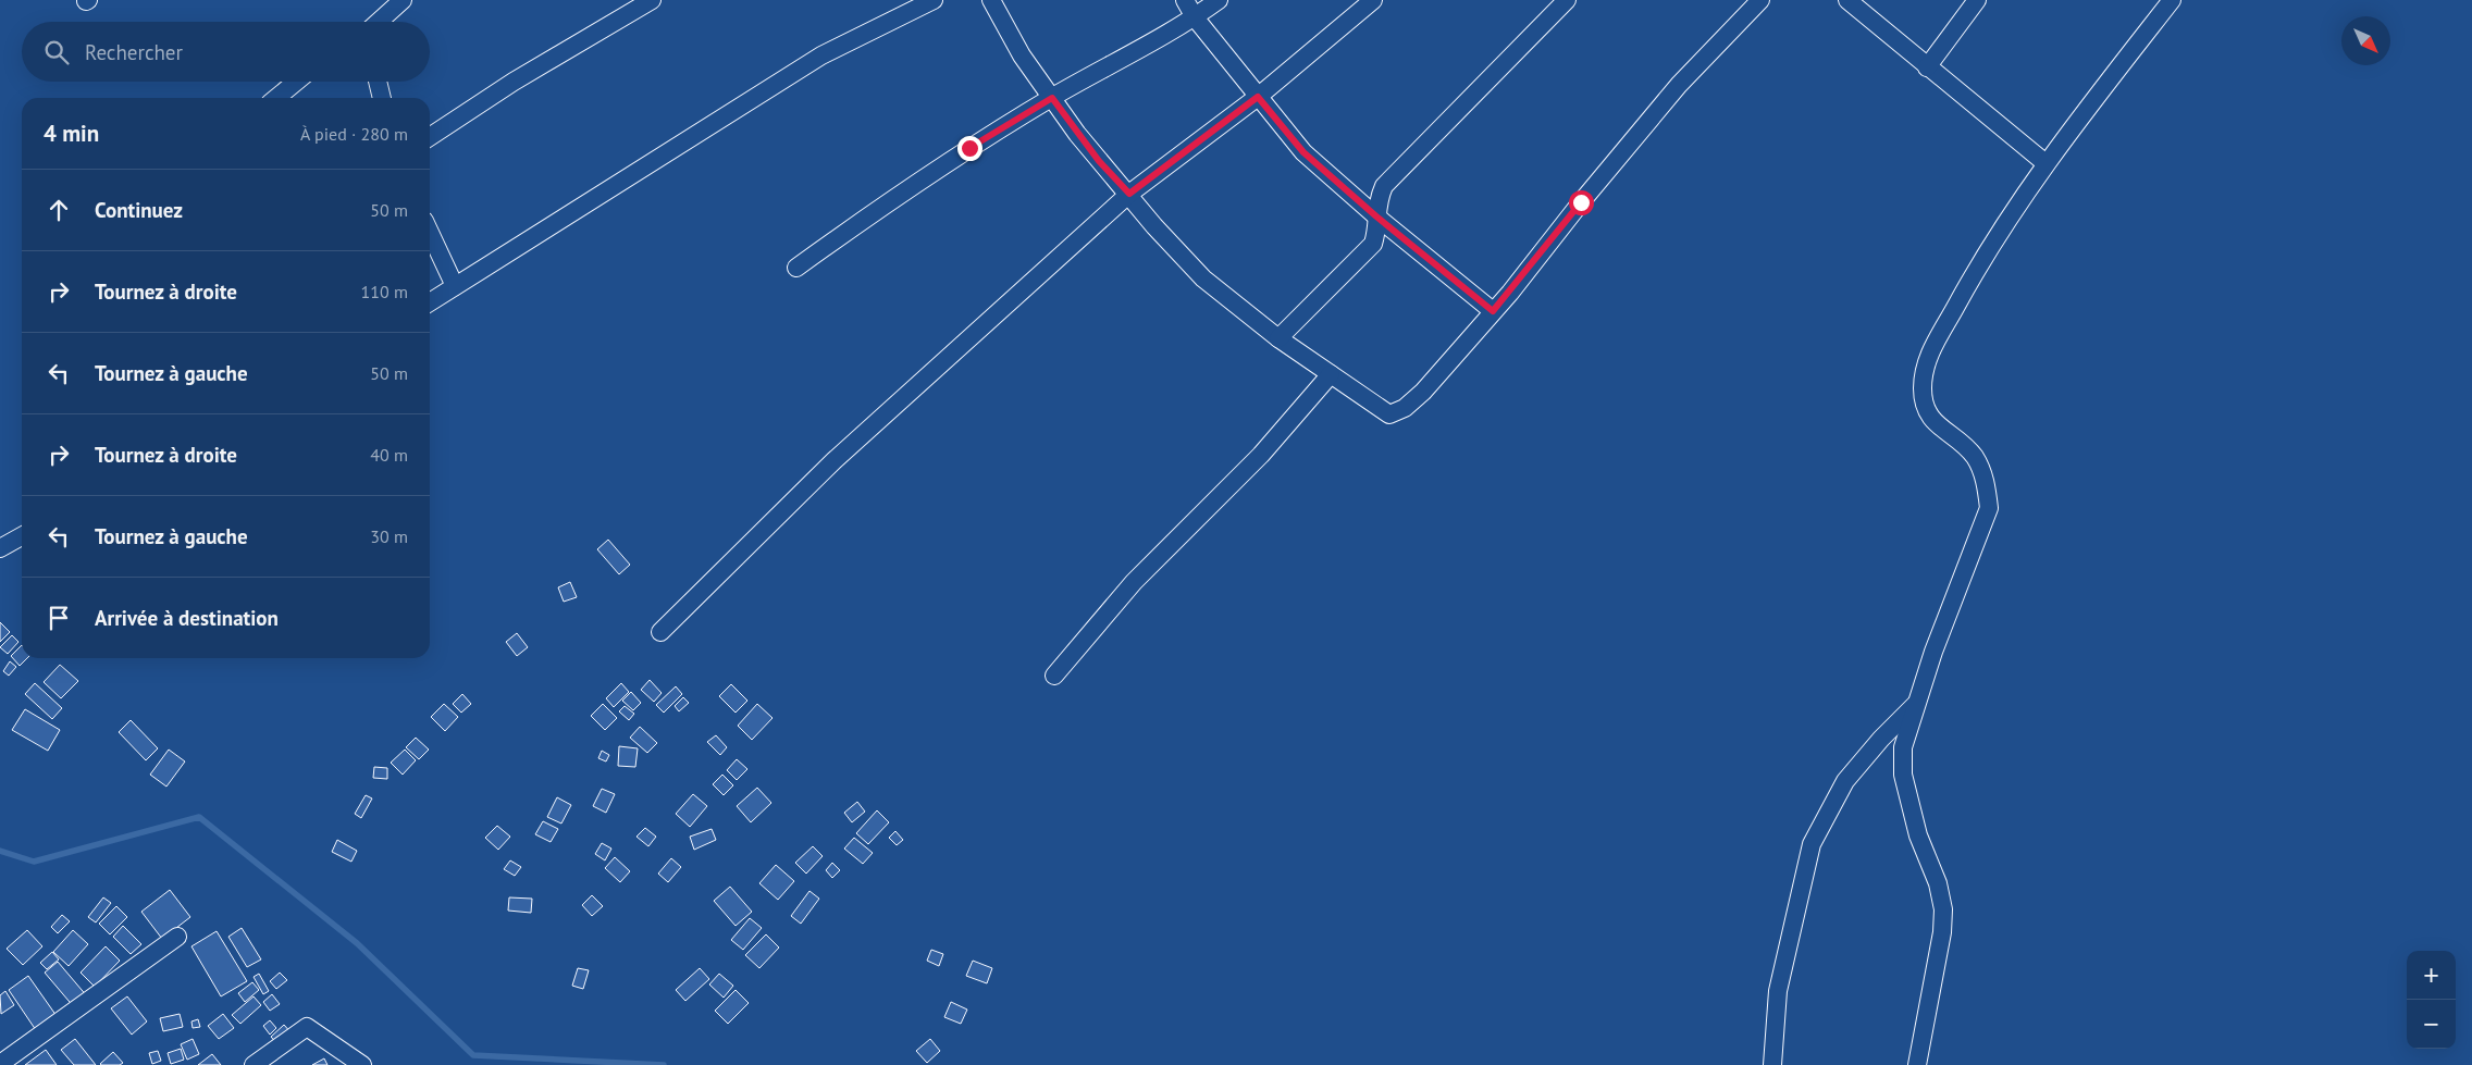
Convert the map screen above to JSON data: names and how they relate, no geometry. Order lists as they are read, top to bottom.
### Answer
{
  "north": "bottom right",
  "page": {
    "search": "Rechercher",
    "heading": ["4 min", "À pied · 280 m"],
    "list": [
      ["Continuez", "50 m"],
      ["Tournez à droite", "110 m"],
      ["Tournez à gauche", "50 m"],
      ["Tournez à droite", "40 m"],
      ["Tournez à gauche", "30 m"],
      "Arrivée à destination"
    ],
    "map_buttons": ["+", "−"]
  }
}
